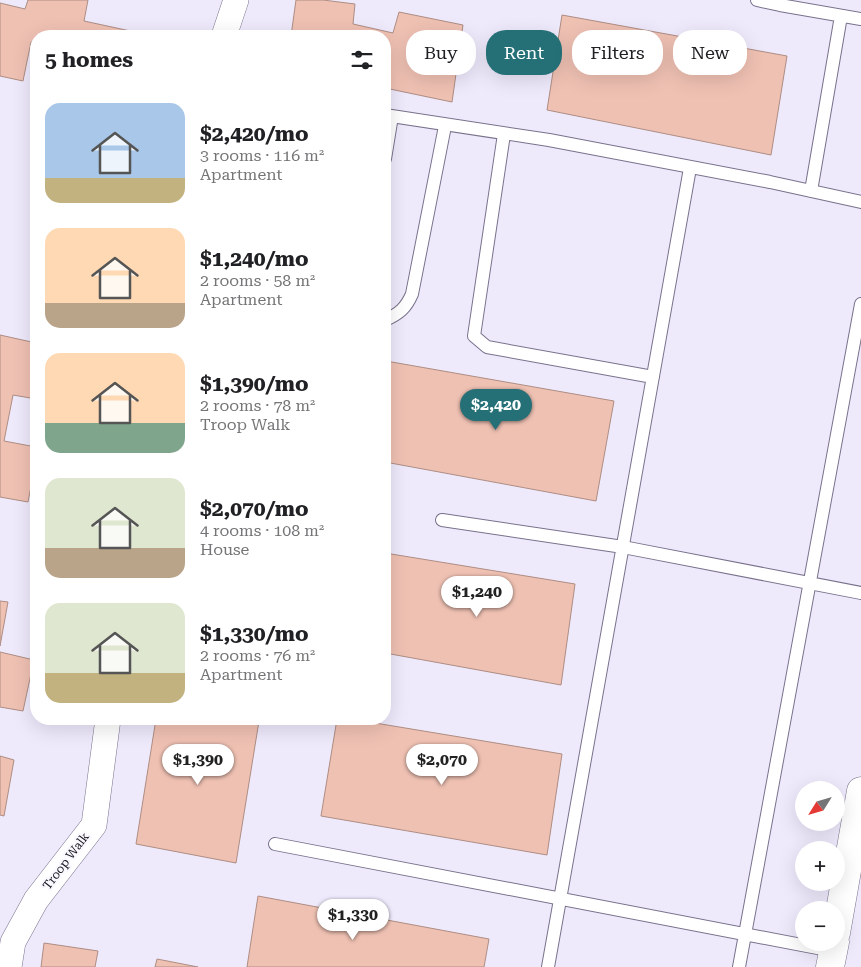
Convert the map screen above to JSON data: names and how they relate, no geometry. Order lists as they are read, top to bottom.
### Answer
{
  "streets": {
    "street": ["Troop Walk"]
  },
  "north": "bottom left",
  "page": {
    "chip": [
      "Buy",
      "Rent",
      "Filters",
      "New"
    ],
    "heading": "5 homes",
    "list": [
      {
        "name": "$2,420/mo",
        "note": "3 rooms · 116 m² · Apartment"
      },
      {
        "name": "$1,240/mo",
        "note": "2 rooms · 58 m² · Apartment"
      },
      {
        "name": "$1,390/mo",
        "note": "2 rooms · 78 m² · Troop Walk"
      },
      {
        "name": "$2,070/mo",
        "note": "4 rooms · 108 m² · House"
      },
      {
        "name": "$1,330/mo",
        "note": "2 rooms · 76 m² · Apartment"
      }
    ],
    "price": [
      "$2,420",
      "$1,240",
      "$1,390",
      "$2,070",
      "$1,330"
    ],
    "map_buttons": ["+", "−"]
  }
}
